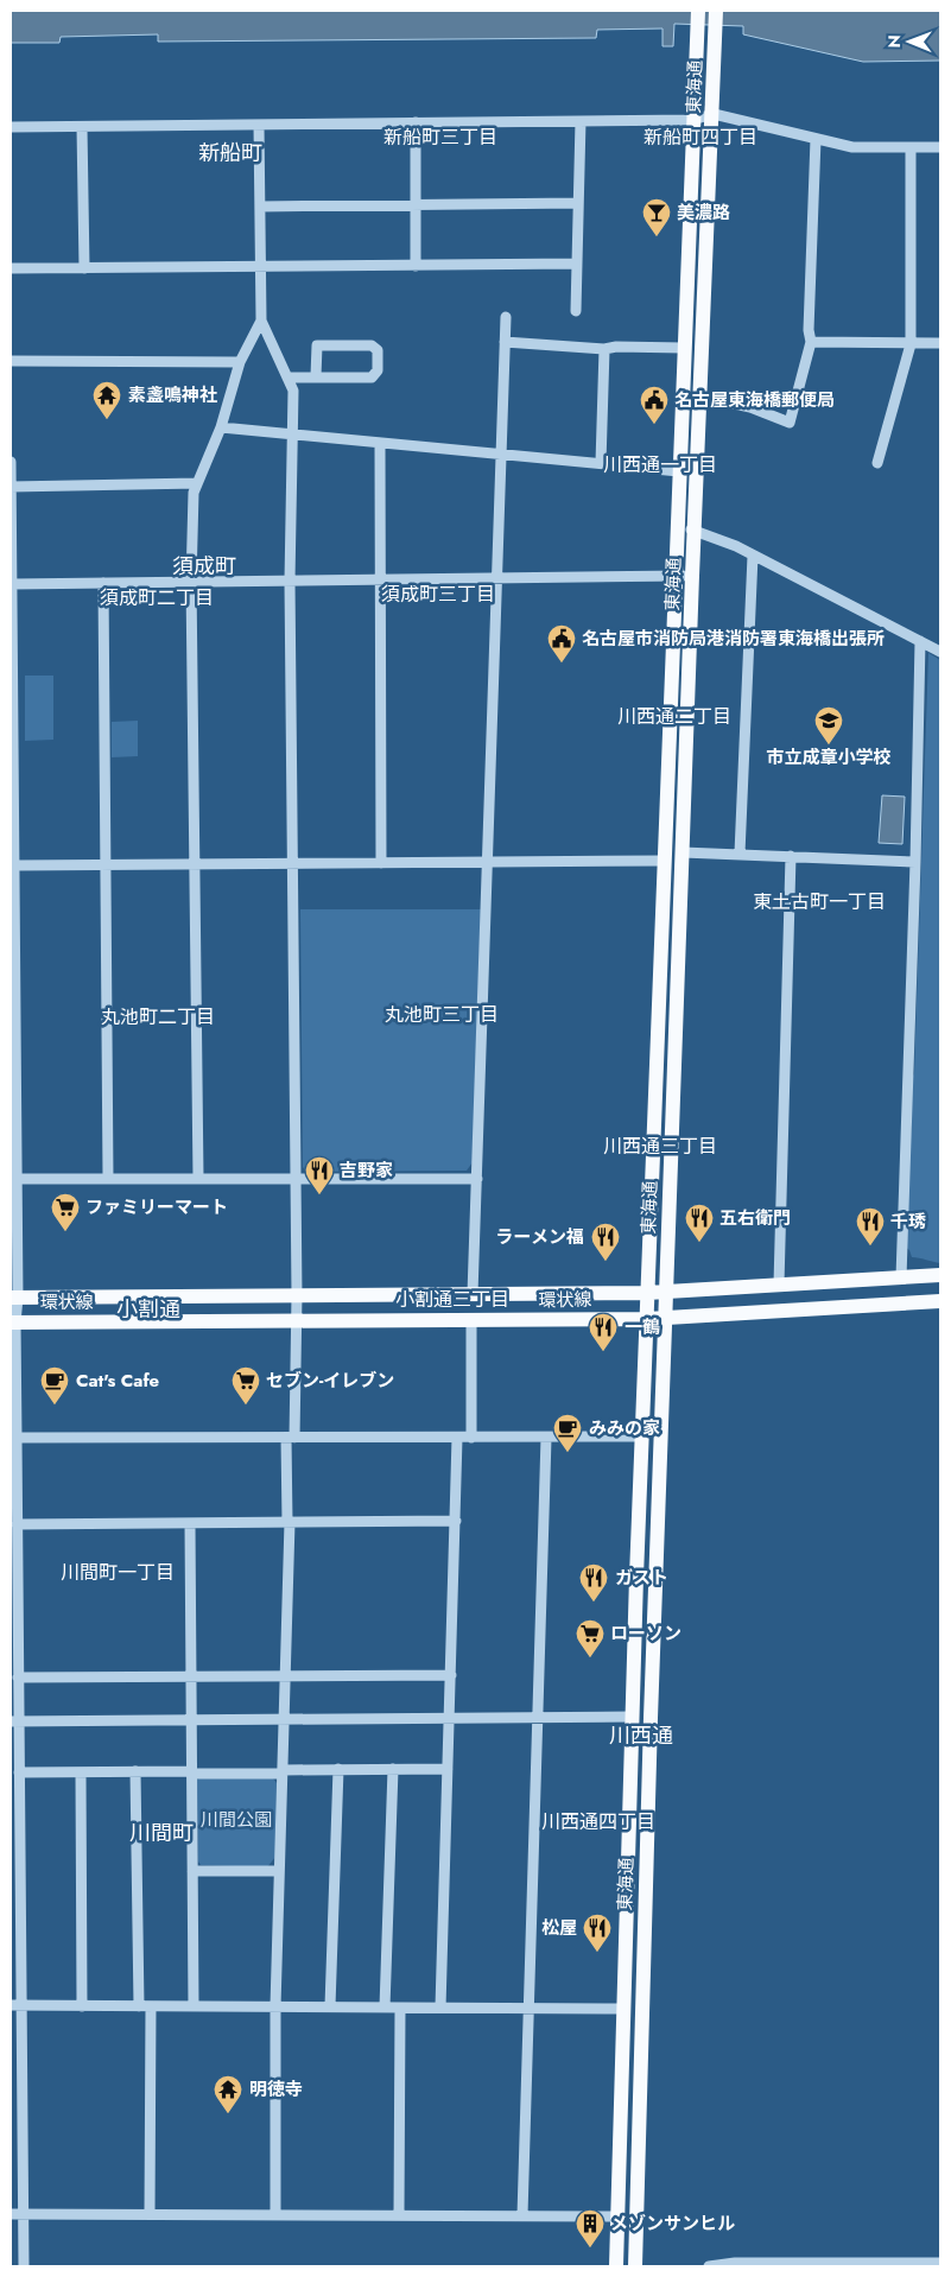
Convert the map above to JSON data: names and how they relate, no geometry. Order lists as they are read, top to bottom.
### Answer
{
  "streets": {
    "main road": ["東海通", "環状線"]
  },
  "crossings": [
    ["東海通", "環状線"]
  ],
  "districts": [
    "新船町三丁目",
    "新船町四丁目",
    "新船町",
    "川西通一丁目",
    "須成町",
    "須成町三丁目",
    "須成町二丁目",
    "川西通二丁目",
    "東土古町一丁目",
    "丸池町三丁目",
    "丸池町二丁目",
    "川西通三丁目",
    "小割通三丁目",
    "小割通",
    "川間町一丁目",
    "川西通",
    "川西通四丁目",
    "川間町"
  ],
  "parks": ["川間公園"],
  "places": {
    "bar": ["美濃路"],
    "temple": ["素盞鳴神社", "明徳寺"],
    "public building": ["名古屋東海橋郵便局", "名古屋市消防局港消防署東海橋出張所"],
    "school or university": ["市立成章小学校"],
    "restaurant": [
      "吉野家",
      "五右衛門",
      "千琇",
      "ラーメン福",
      "一鶴",
      "ガスト",
      "松屋"
    ],
    "supermarket": ["ファミリーマート", "セブン-イレブン", "ローソン"],
    "cafe": ["Cat's Cafe", "みみの家"],
    "building": ["メゾンサンヒル"]
  },
  "north": "left"
}
